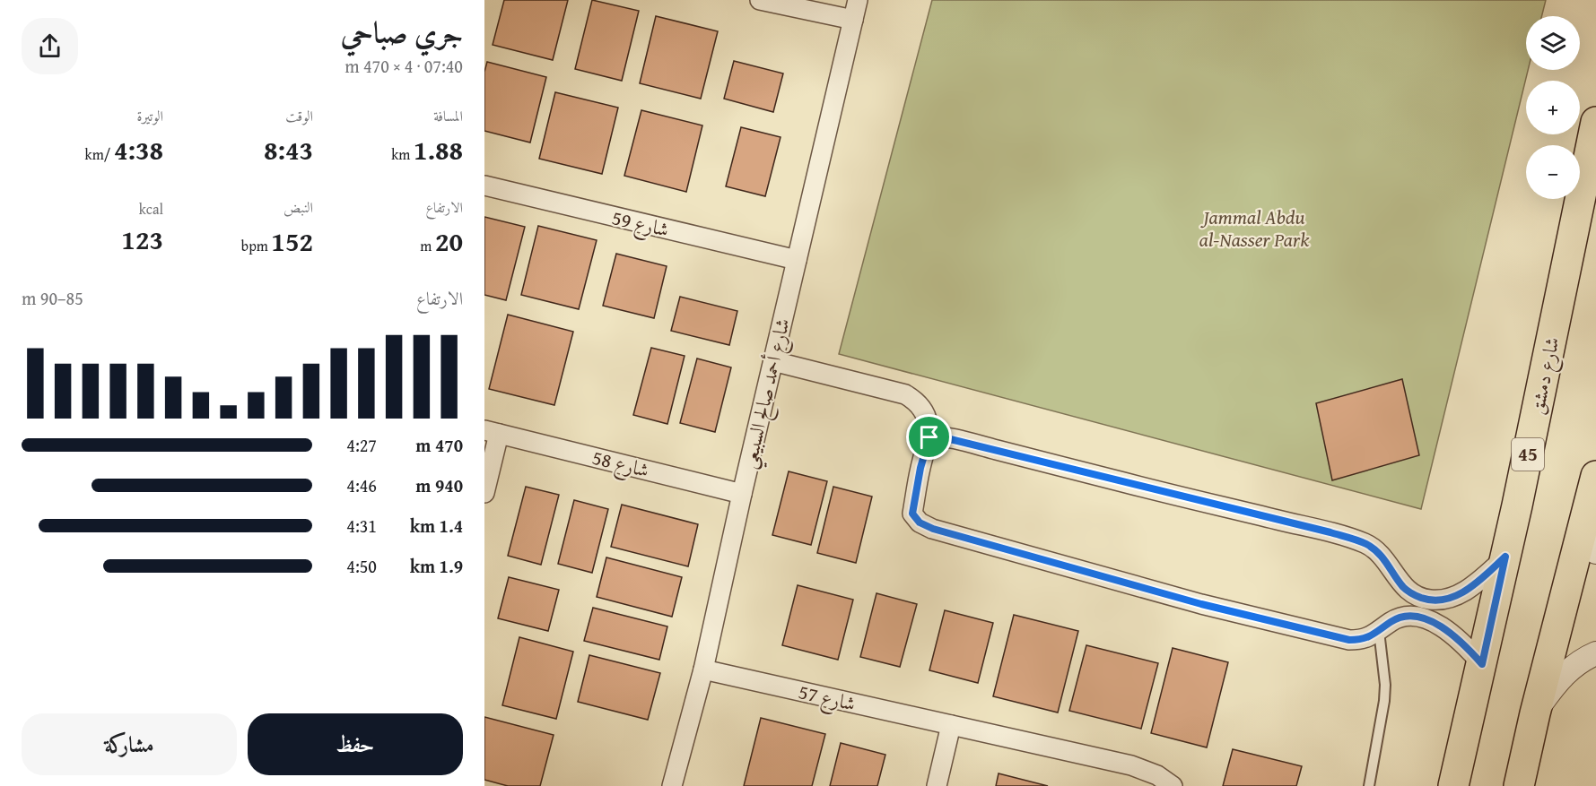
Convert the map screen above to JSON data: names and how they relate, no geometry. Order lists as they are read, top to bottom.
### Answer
{
  "streets": {
    "main road": ["شارع دمشق", "45"],
    "street": [
      "شارع 59",
      "شارع أحمد صالح السبيعي",
      "شارع 58",
      "شارع 57"
    ]
  },
  "crossings": [
    ["شارع 59", "شارع أحمد صالح السبيعي"],
    ["شارع أحمد صالح السبيعي", "شارع 58"],
    ["شارع أحمد صالح السبيعي", "شارع 57"]
  ],
  "parks": ["Jammal Abdu al-Nasser Park"],
  "page": {
    "heading": ["جري صباحي", "07:40 · 4 × 470 m"],
    "map_buttons": ["+", "−"],
    "stats": [
      ["المسافة", "1.88 km"],
      ["الوقت", "8:43"],
      ["الوتيرة", "4:38 /km"],
      ["الارتفاع", "20 m"],
      ["النبض", "152 bpm"],
      ["kcal", "123"]
    ],
    "chart": ["الارتفاع", "85–90 m"],
    "list": [
      {
        "name": "470 m",
        "note": "4:27"
      },
      {
        "name": "940 m",
        "note": "4:46"
      },
      {
        "name": "1.4 km",
        "note": "4:31"
      },
      {
        "name": "1.9 km",
        "note": "4:50"
      }
    ],
    "buttons": ["حفظ", "مشاركة"]
  }
}
